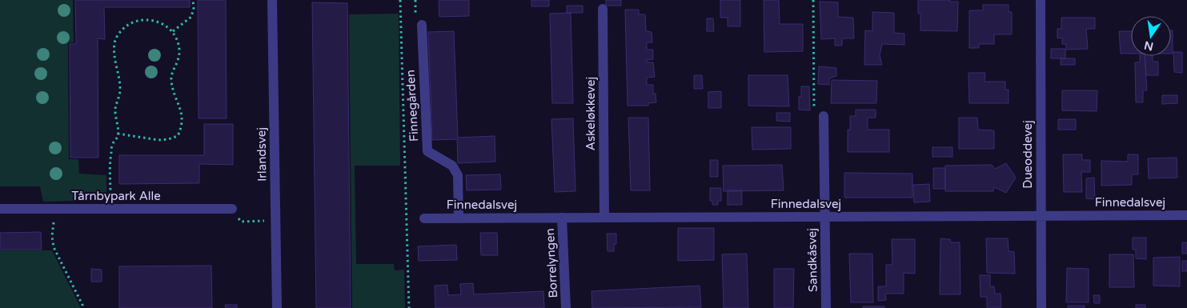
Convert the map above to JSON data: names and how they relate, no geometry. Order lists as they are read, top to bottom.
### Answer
{
  "streets": {
    "street": [
      "Finnegården",
      "Askeløkkevej",
      "Irlandsvej",
      "Dueoddevej",
      "Tårnbypark Alle",
      "Finnedalsvej",
      "Sandkåsvej",
      "Borrelyngen"
    ]
  },
  "crossings": [
    ["Finnegården", "Finnedalsvej"],
    ["Askeløkkevej", "Finnedalsvej"],
    ["Dueoddevej", "Finnedalsvej"],
    ["Finnedalsvej", "Sandkåsvej"],
    ["Finnedalsvej", "Borrelyngen"]
  ],
  "north": "bottom"
}
